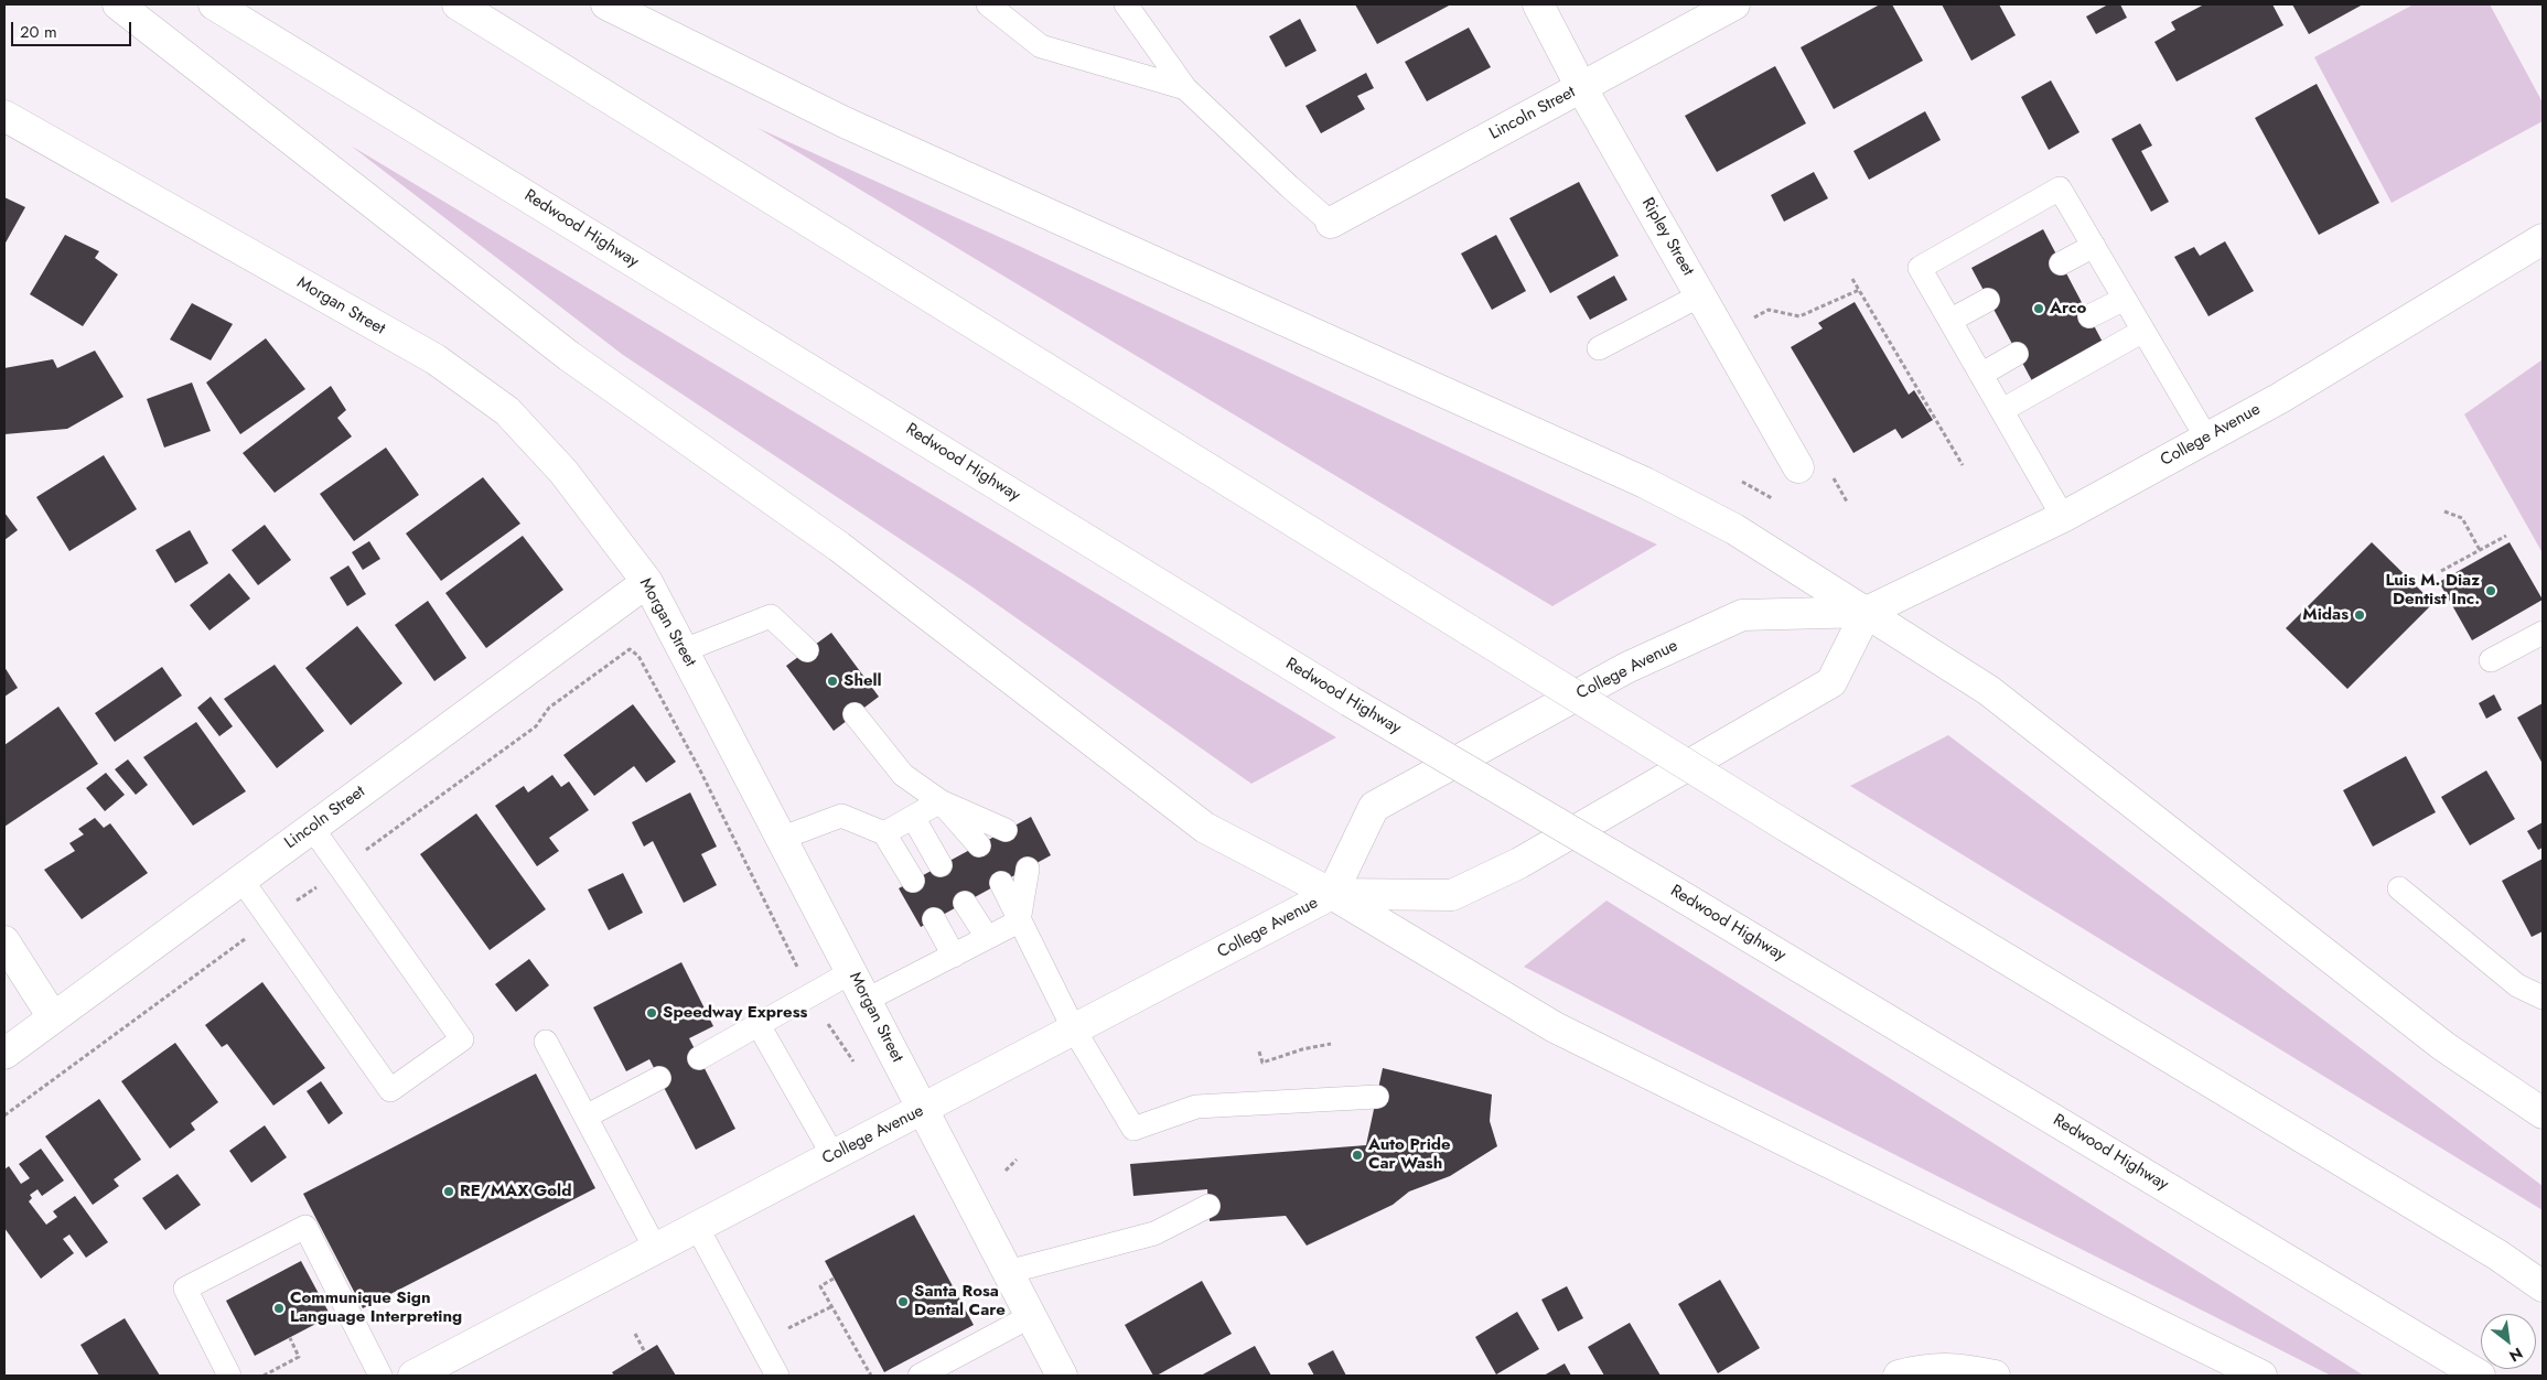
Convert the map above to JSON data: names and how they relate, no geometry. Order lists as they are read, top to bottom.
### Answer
{
  "streets": {
    "main road": [
      "Lincoln Street",
      "Redwood Highway",
      "Ripley Street",
      "Morgan Street",
      "College Avenue"
    ]
  },
  "crossings": [
    ["Lincoln Street", "Ripley Street"],
    ["Lincoln Street", "Morgan Street"],
    ["Morgan Street", "College Avenue"]
  ],
  "places": [
    "Arco",
    "Luis M. Diaz Dentist Inc.",
    "Midas",
    "Shell",
    "Speedway Express",
    "Auto Pride Car Wash",
    "RE/MAX Gold",
    "Santa Rosa Dental Care",
    "Communique Sign Language Interpreting"
  ],
  "scale_bar": "20 m",
  "north": "bottom right"
}
